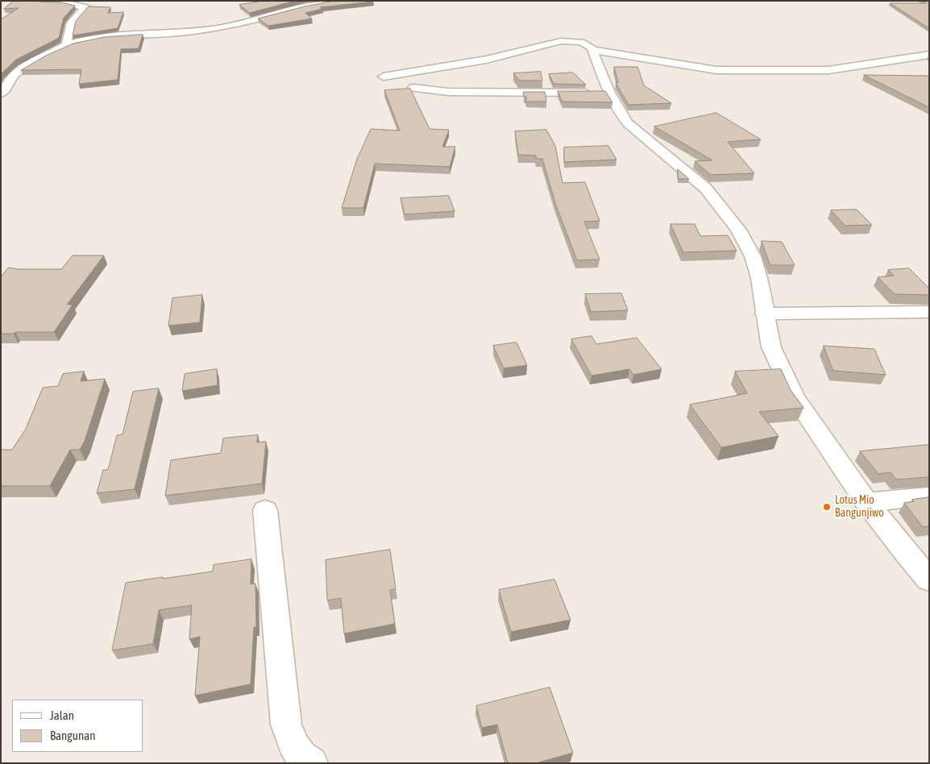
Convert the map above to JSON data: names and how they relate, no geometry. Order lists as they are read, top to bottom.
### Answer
{
  "places": ["Lotus Mio Bangunjiwo"],
  "legend": ["Jalan", "Bangunan"]
}
